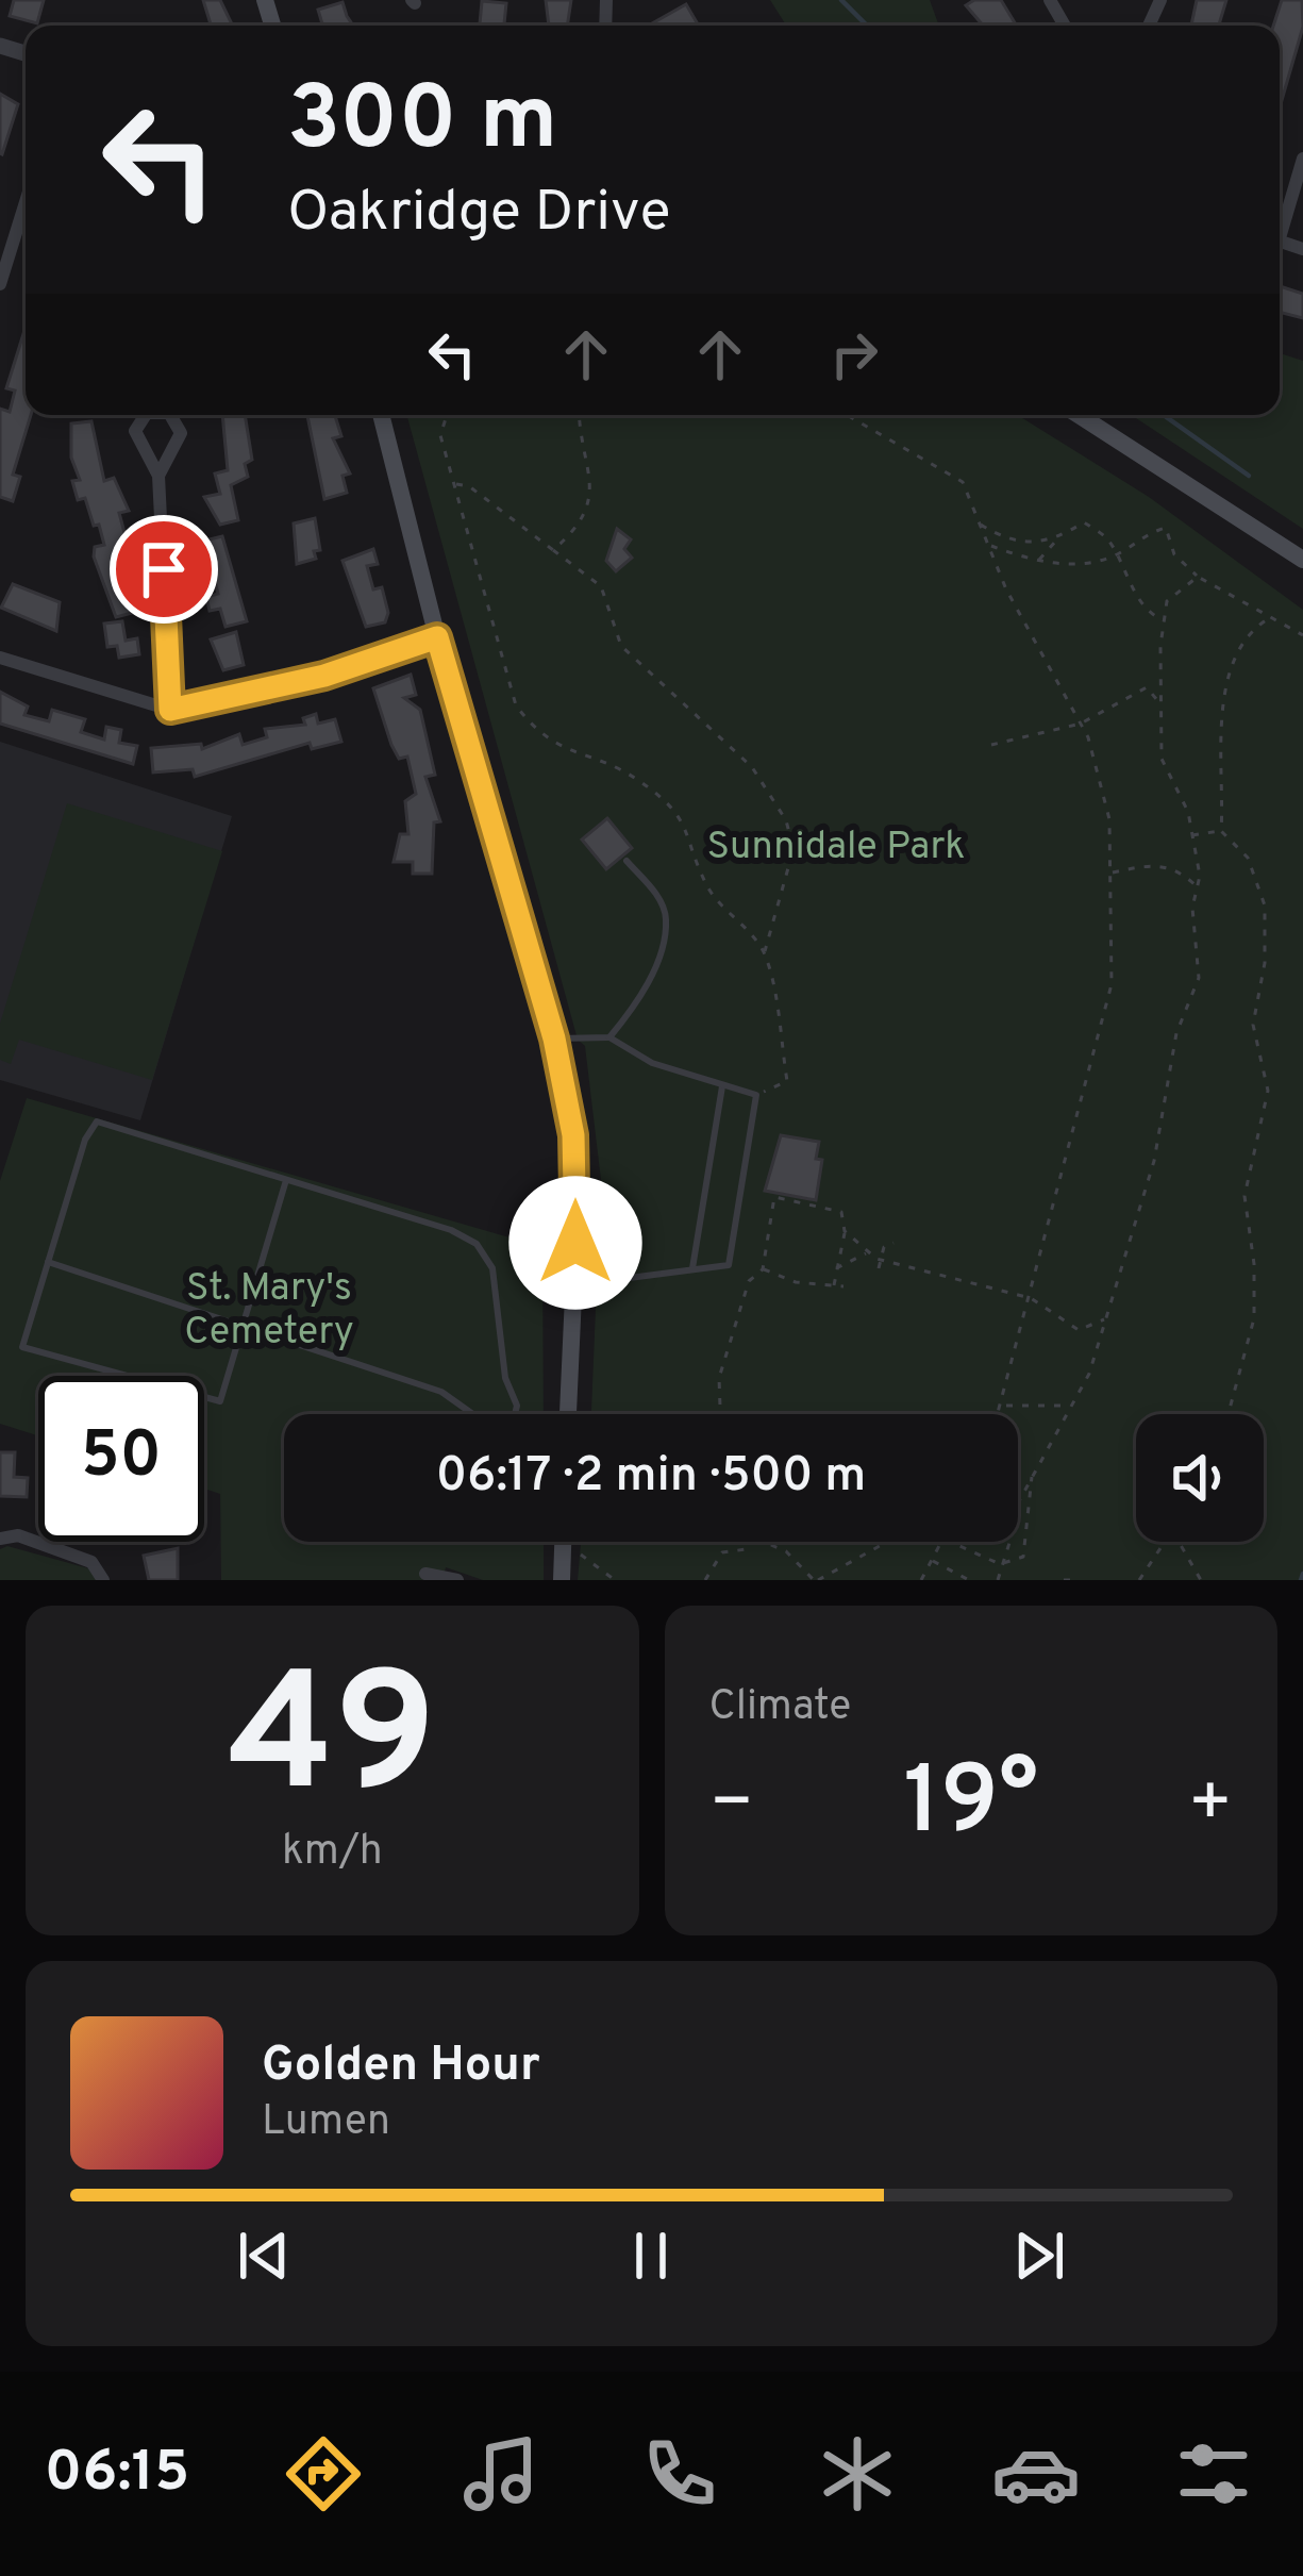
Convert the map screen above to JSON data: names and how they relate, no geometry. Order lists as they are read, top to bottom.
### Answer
{
  "parks": ["Sunnidale Park", "St. Mary's Cemetery"],
  "page": {
    "turn": ["300 m", "Oakridge Drive"],
    "limit": "50",
    "trip": "06:17 · 2 min · 500 m",
    "tile": [
      ["49", "km/h"],
      "Climate"
    ],
    "heat": ["−", "19°", "+"],
    "song": ["Golden Hour", "Lumen"],
    "tabs": "06:15"
  }
}
